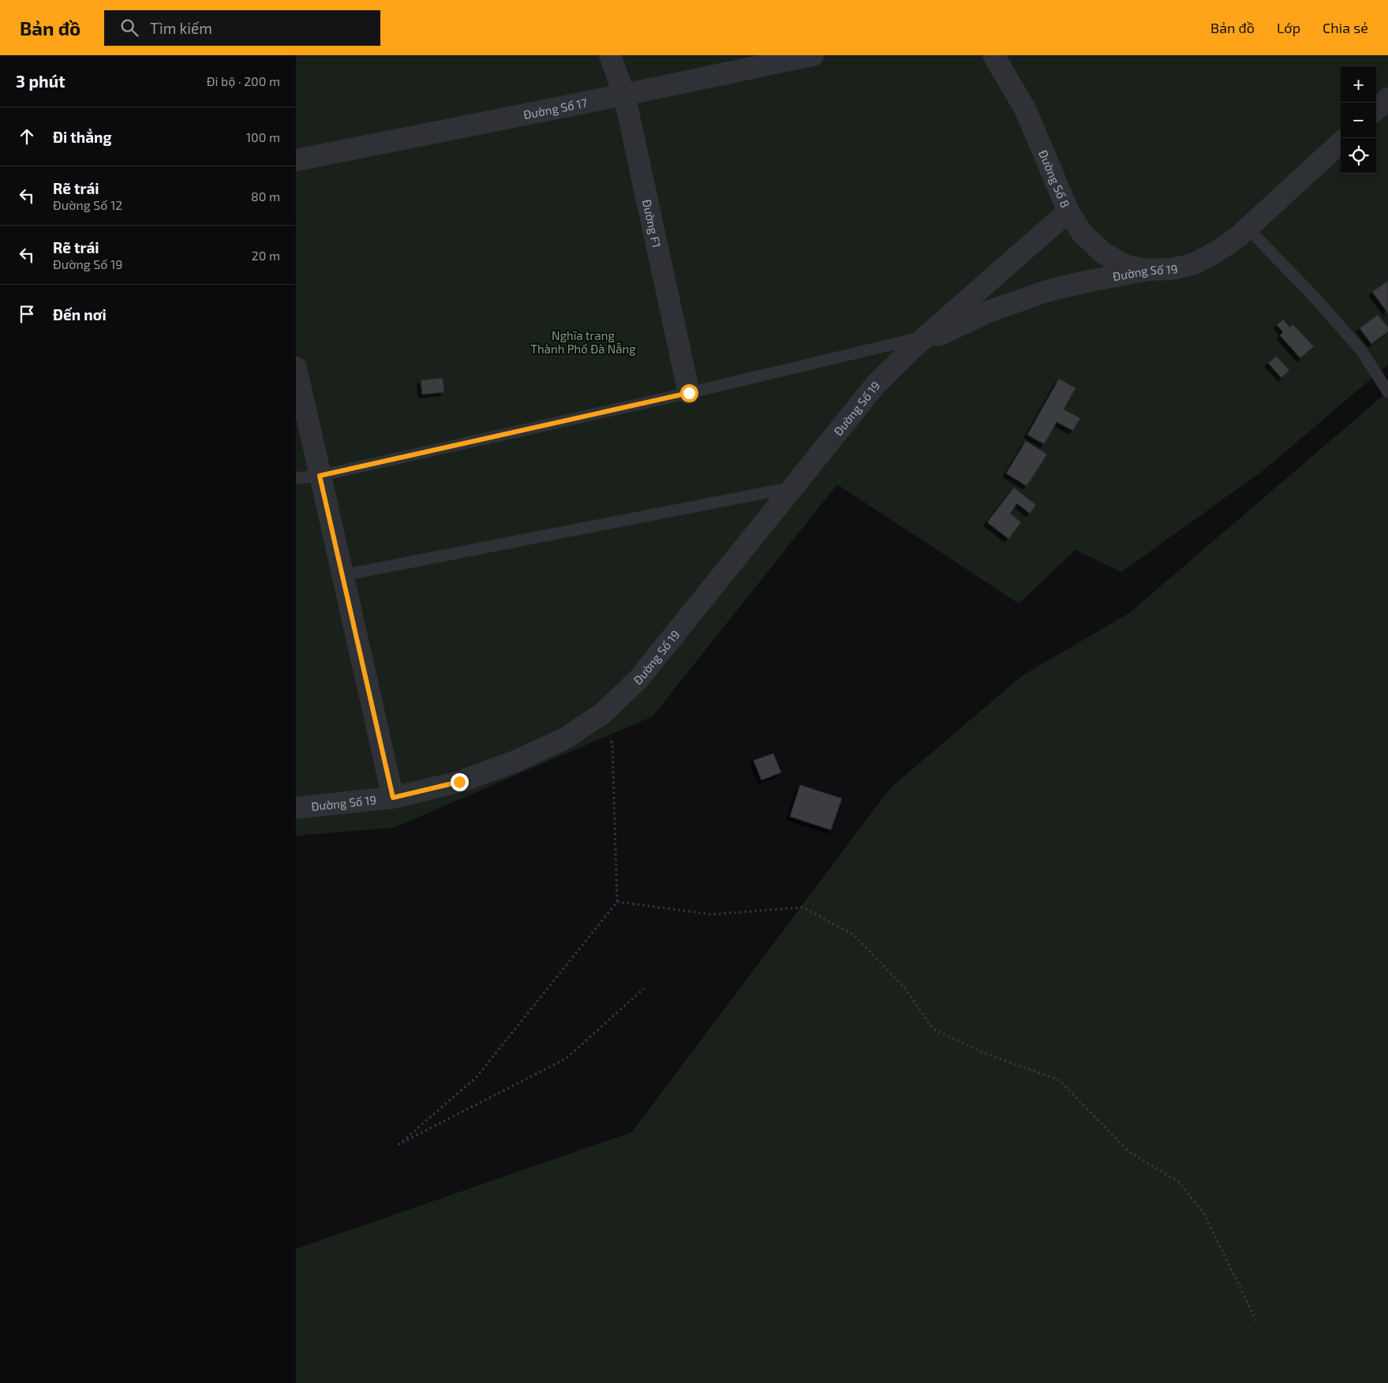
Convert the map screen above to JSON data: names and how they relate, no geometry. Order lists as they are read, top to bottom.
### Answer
{
  "streets": {
    "street": [
      "Đường Số 17",
      "Đường Số 8",
      "Đường F1",
      "Đường Số 19"
    ]
  },
  "crossings": [
    ["Đường Số 17", "Đường F1"],
    ["Đường Số 8", "Đường Số 19"]
  ],
  "parks": ["Nghĩa trang Thành Phố Đà Nẵng"],
  "page": {
    "header": "Bản đồ",
    "search": "Tìm kiếm",
    "nav": ["Bản đồ", "Lớp", "Chia sẻ"],
    "heading": ["3 phút", "Đi bộ · 200 m"],
    "map_buttons": ["+", "−"],
    "list": [
      ["Đi thẳng", "100 m"],
      ["Rẽ trái", "Đường Số 12", "80 m"],
      ["Rẽ trái", "Đường Số 19", "20 m"],
      "Đến nơi"
    ]
  }
}
